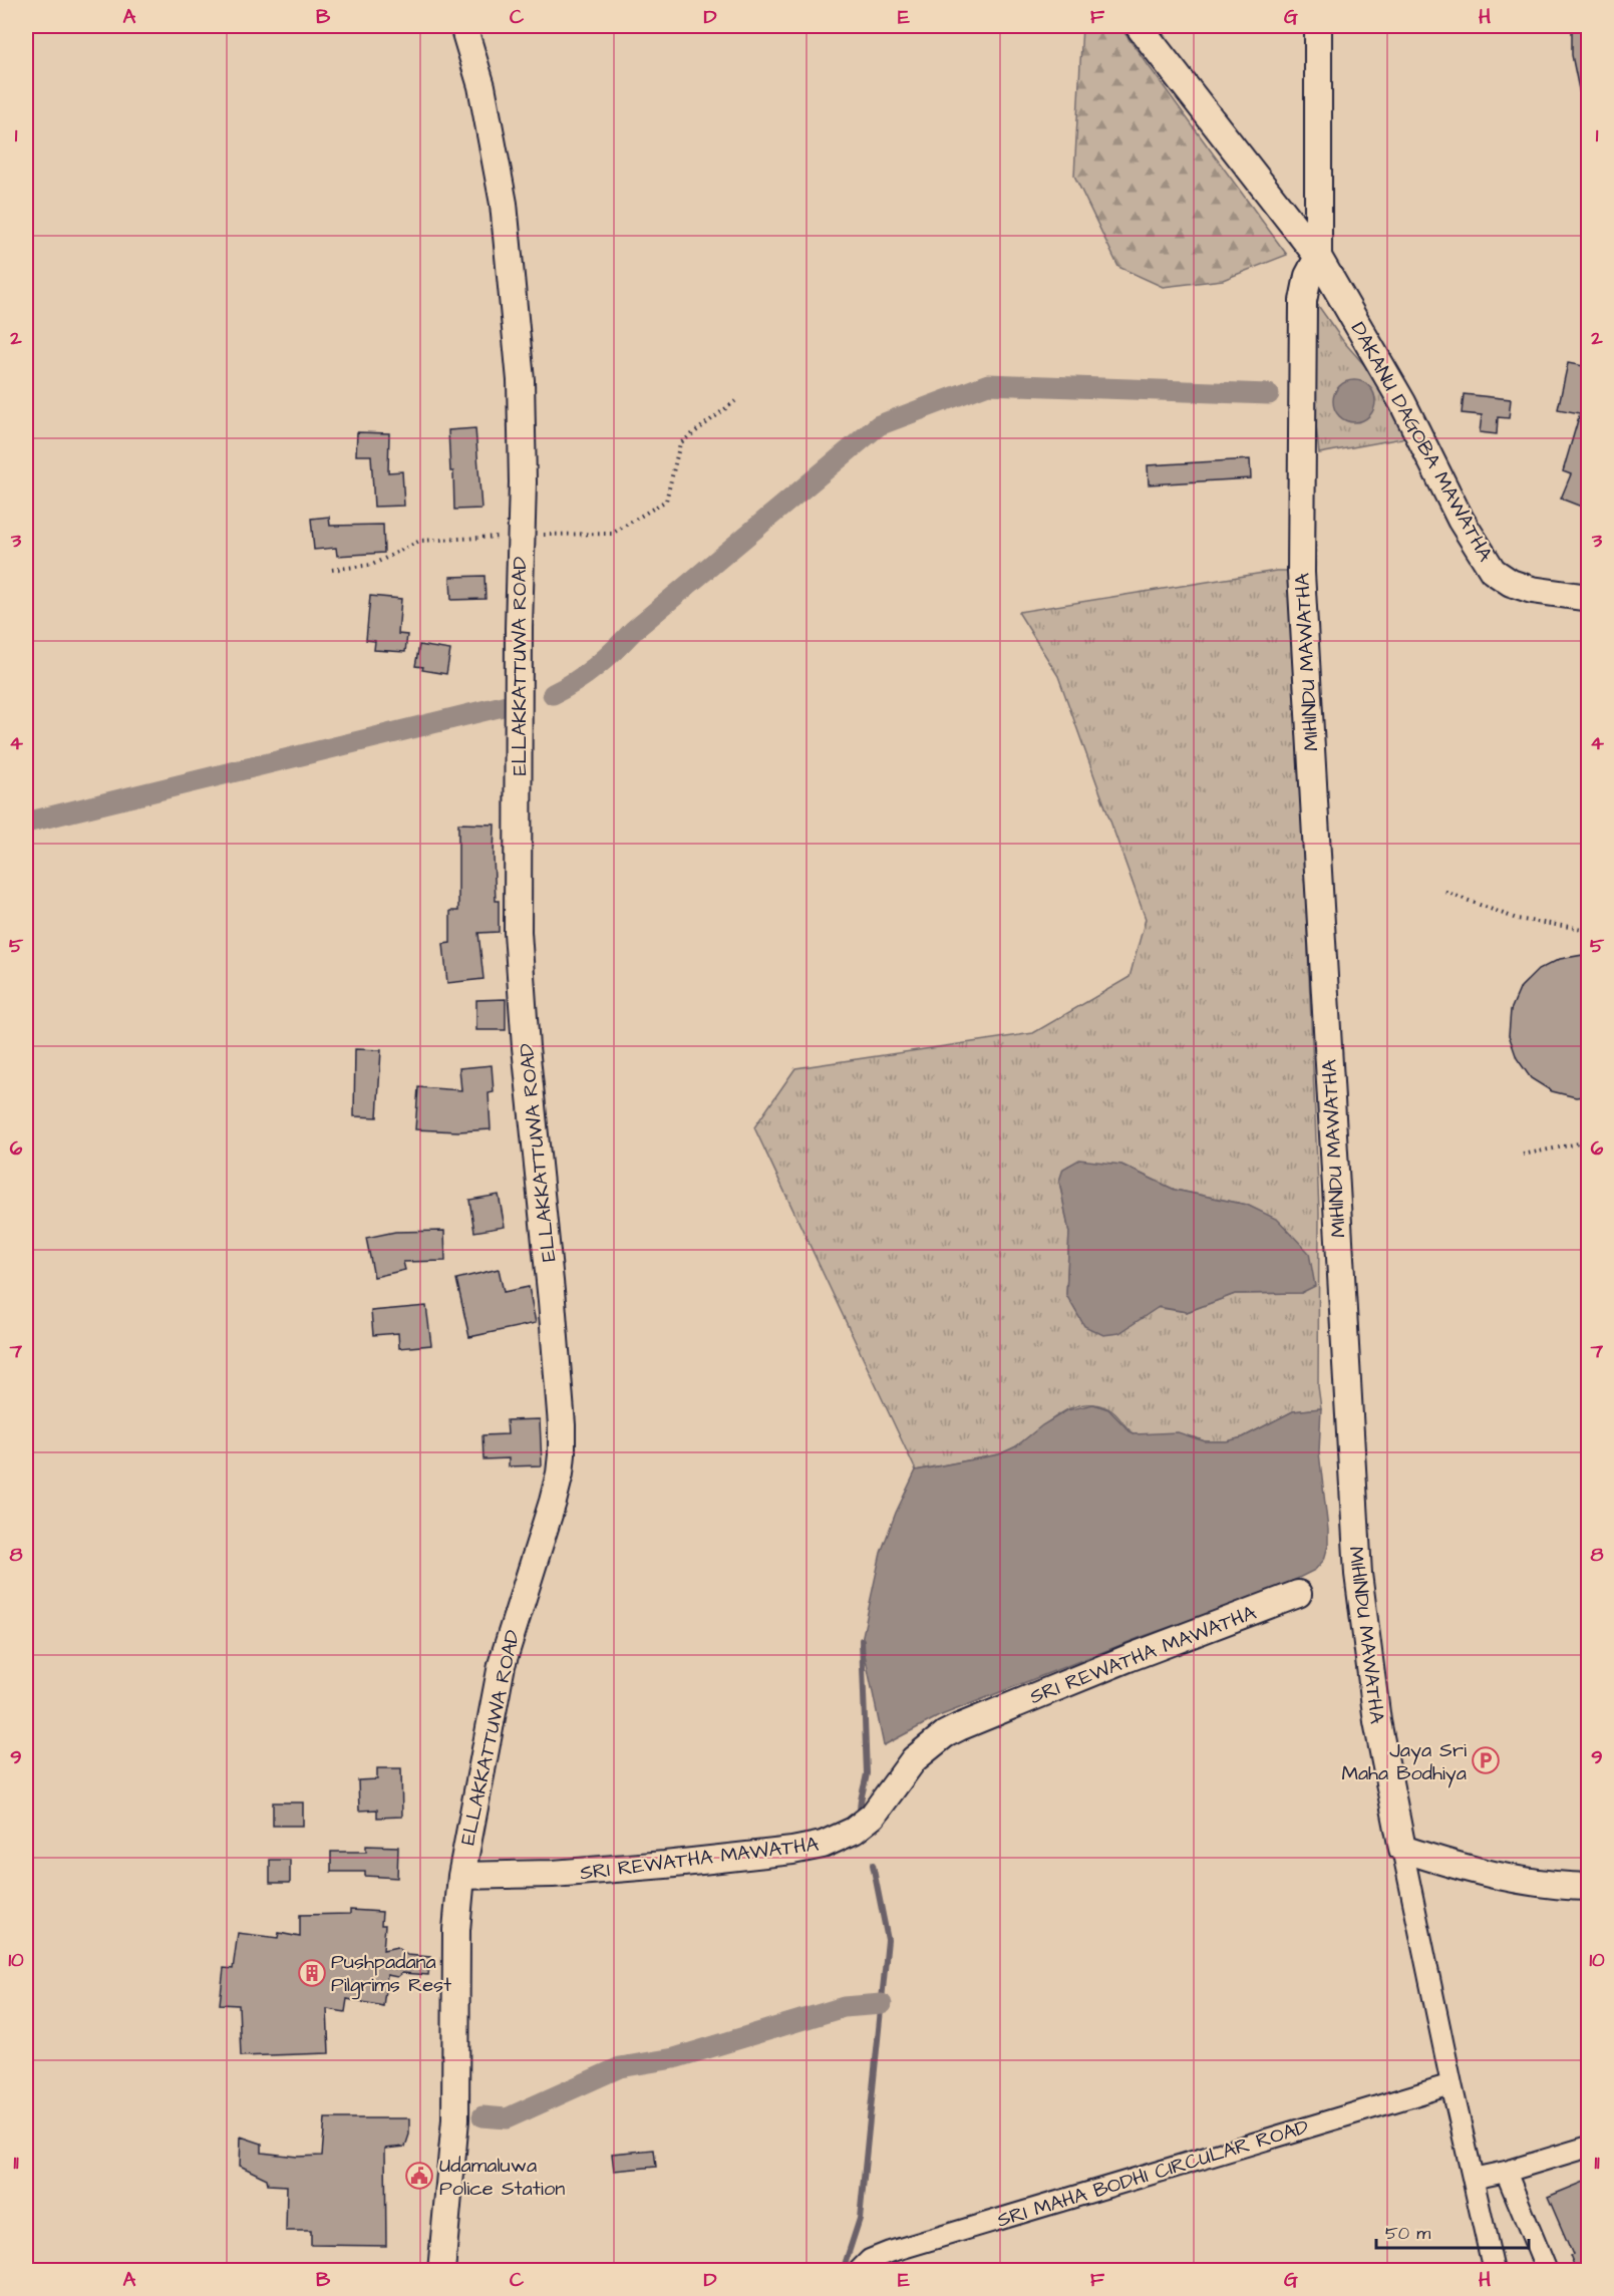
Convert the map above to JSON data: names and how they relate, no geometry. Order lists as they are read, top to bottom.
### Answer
{
  "streets": {
    "main road": [
      "DAKANU DAGOBA MAWATHA",
      "MIHINDU MAWATHA",
      "ELLAKKATTUWA ROAD",
      "SRI REWATHA MAWATHA"
    ],
    "street": ["SRI MAHA BODHI CIRCULAR ROAD"]
  },
  "crossings": [
    ["DAKANU DAGOBA MAWATHA", "MIHINDU MAWATHA"],
    ["ELLAKKATTUWA ROAD", "SRI REWATHA MAWATHA"]
  ],
  "places": {
    "parking": ["Jaya Sri Maha Bodhiya"],
    "building": ["Pushpadana Pilgrims Rest"],
    "public building": ["Udamaluwa Police Station"]
  },
  "scale_bar": "50 m",
  "grid": {
    "columns": [
      "A",
      "B",
      "C",
      "D",
      "E",
      "F",
      "G",
      "H"
    ],
    "rows": [
      "1",
      "2",
      "3",
      "4",
      "5",
      "6",
      "7",
      "8",
      "9",
      "10",
      "11"
    ]
  }
}
